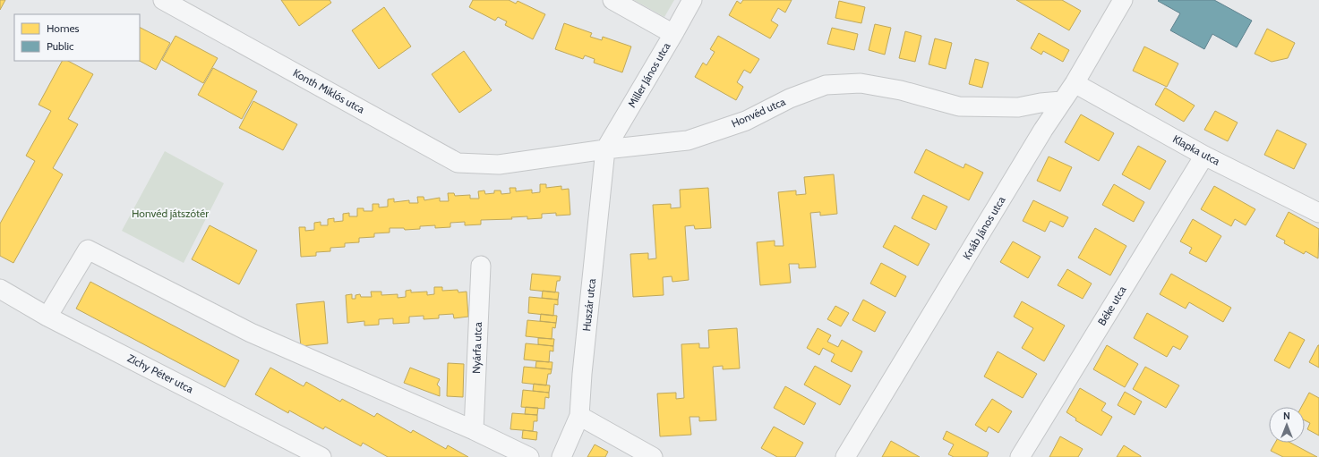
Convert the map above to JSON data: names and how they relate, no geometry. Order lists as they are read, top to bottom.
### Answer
{
  "streets": {
    "street": [
      "Miller János utca",
      "Konth Miklós utca",
      "Honvéd utca",
      "Klapka utca",
      "Knáb János utca",
      "Huszár utca",
      "Béke utca",
      "Nyárfa utca",
      "Zichy Péter utca"
    ]
  },
  "crossings": [
    ["Miller János utca", "Honvéd utca"],
    ["Miller János utca", "Huszár utca"],
    ["Konth Miklós utca", "Honvéd utca"],
    ["Honvéd utca", "Knáb János utca"],
    ["Honvéd utca", "Huszár utca"],
    ["Klapka utca", "Knáb János utca"],
    ["Klapka utca", "Béke utca"]
  ],
  "parks": ["Honvéd játszótér"],
  "legend": ["Homes", "Public"],
  "north": "top"
}
